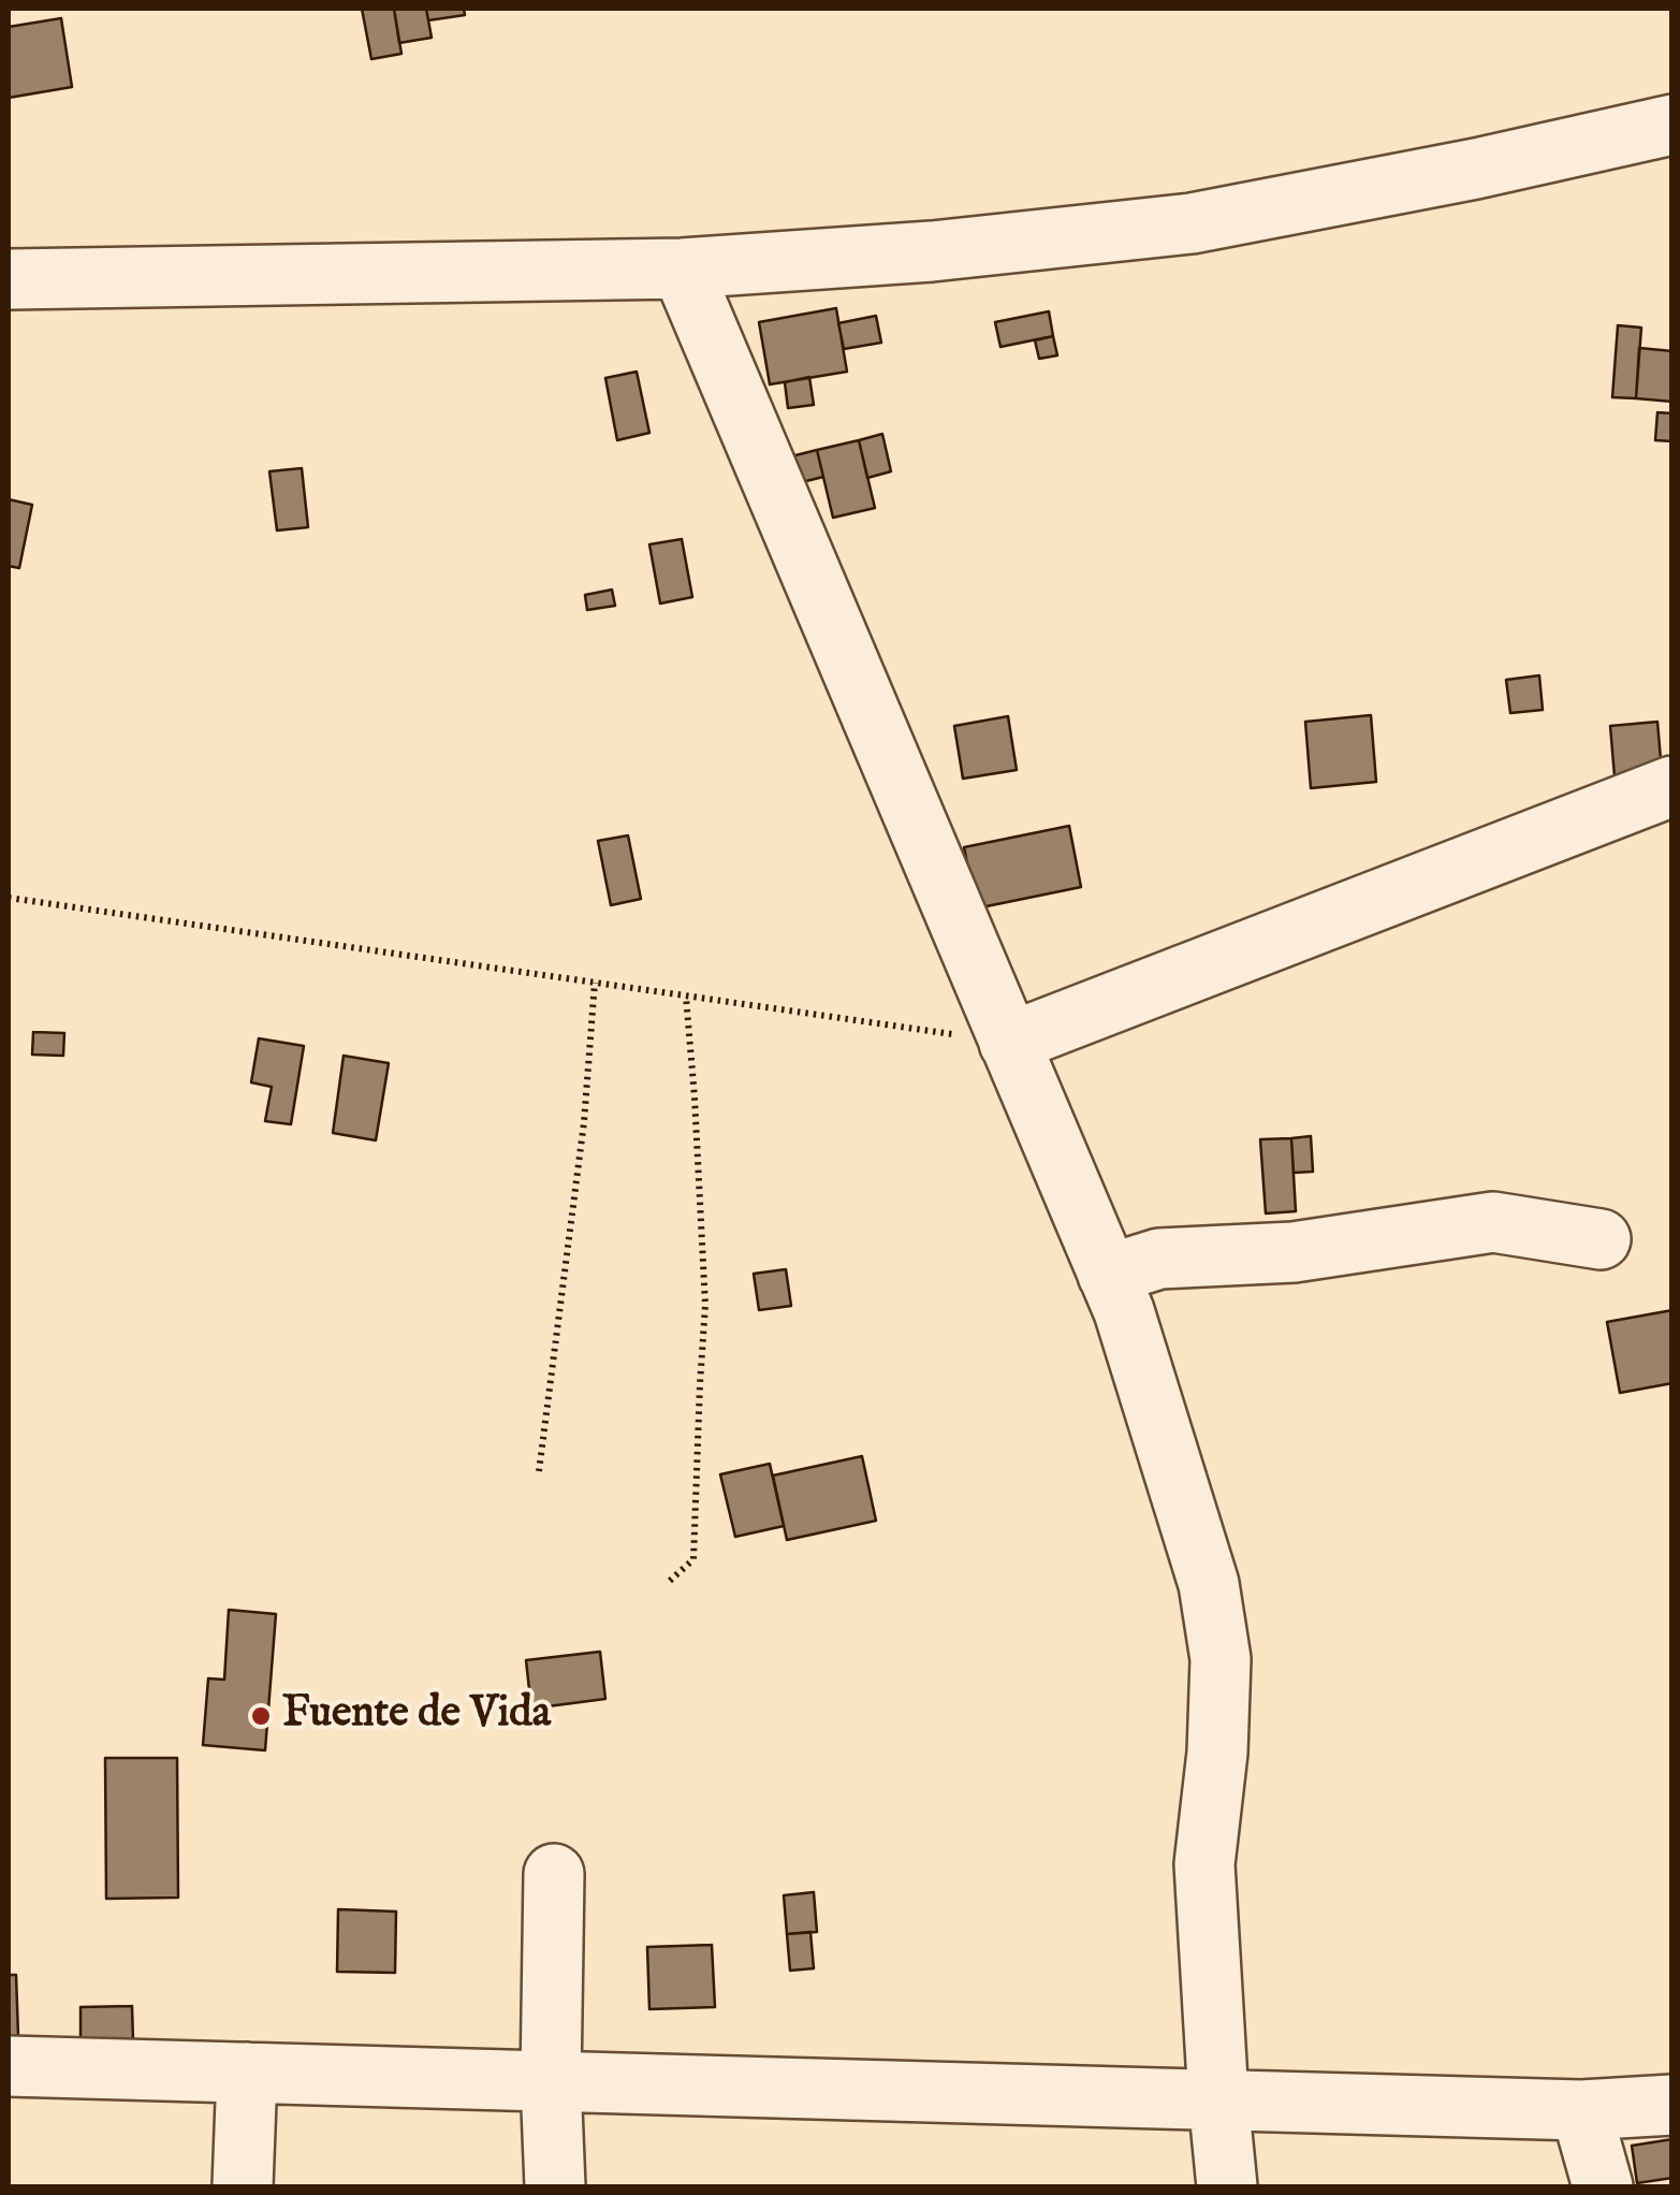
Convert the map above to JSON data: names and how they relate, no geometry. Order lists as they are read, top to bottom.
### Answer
{
  "places": ["Fuente de Vida"]
}
